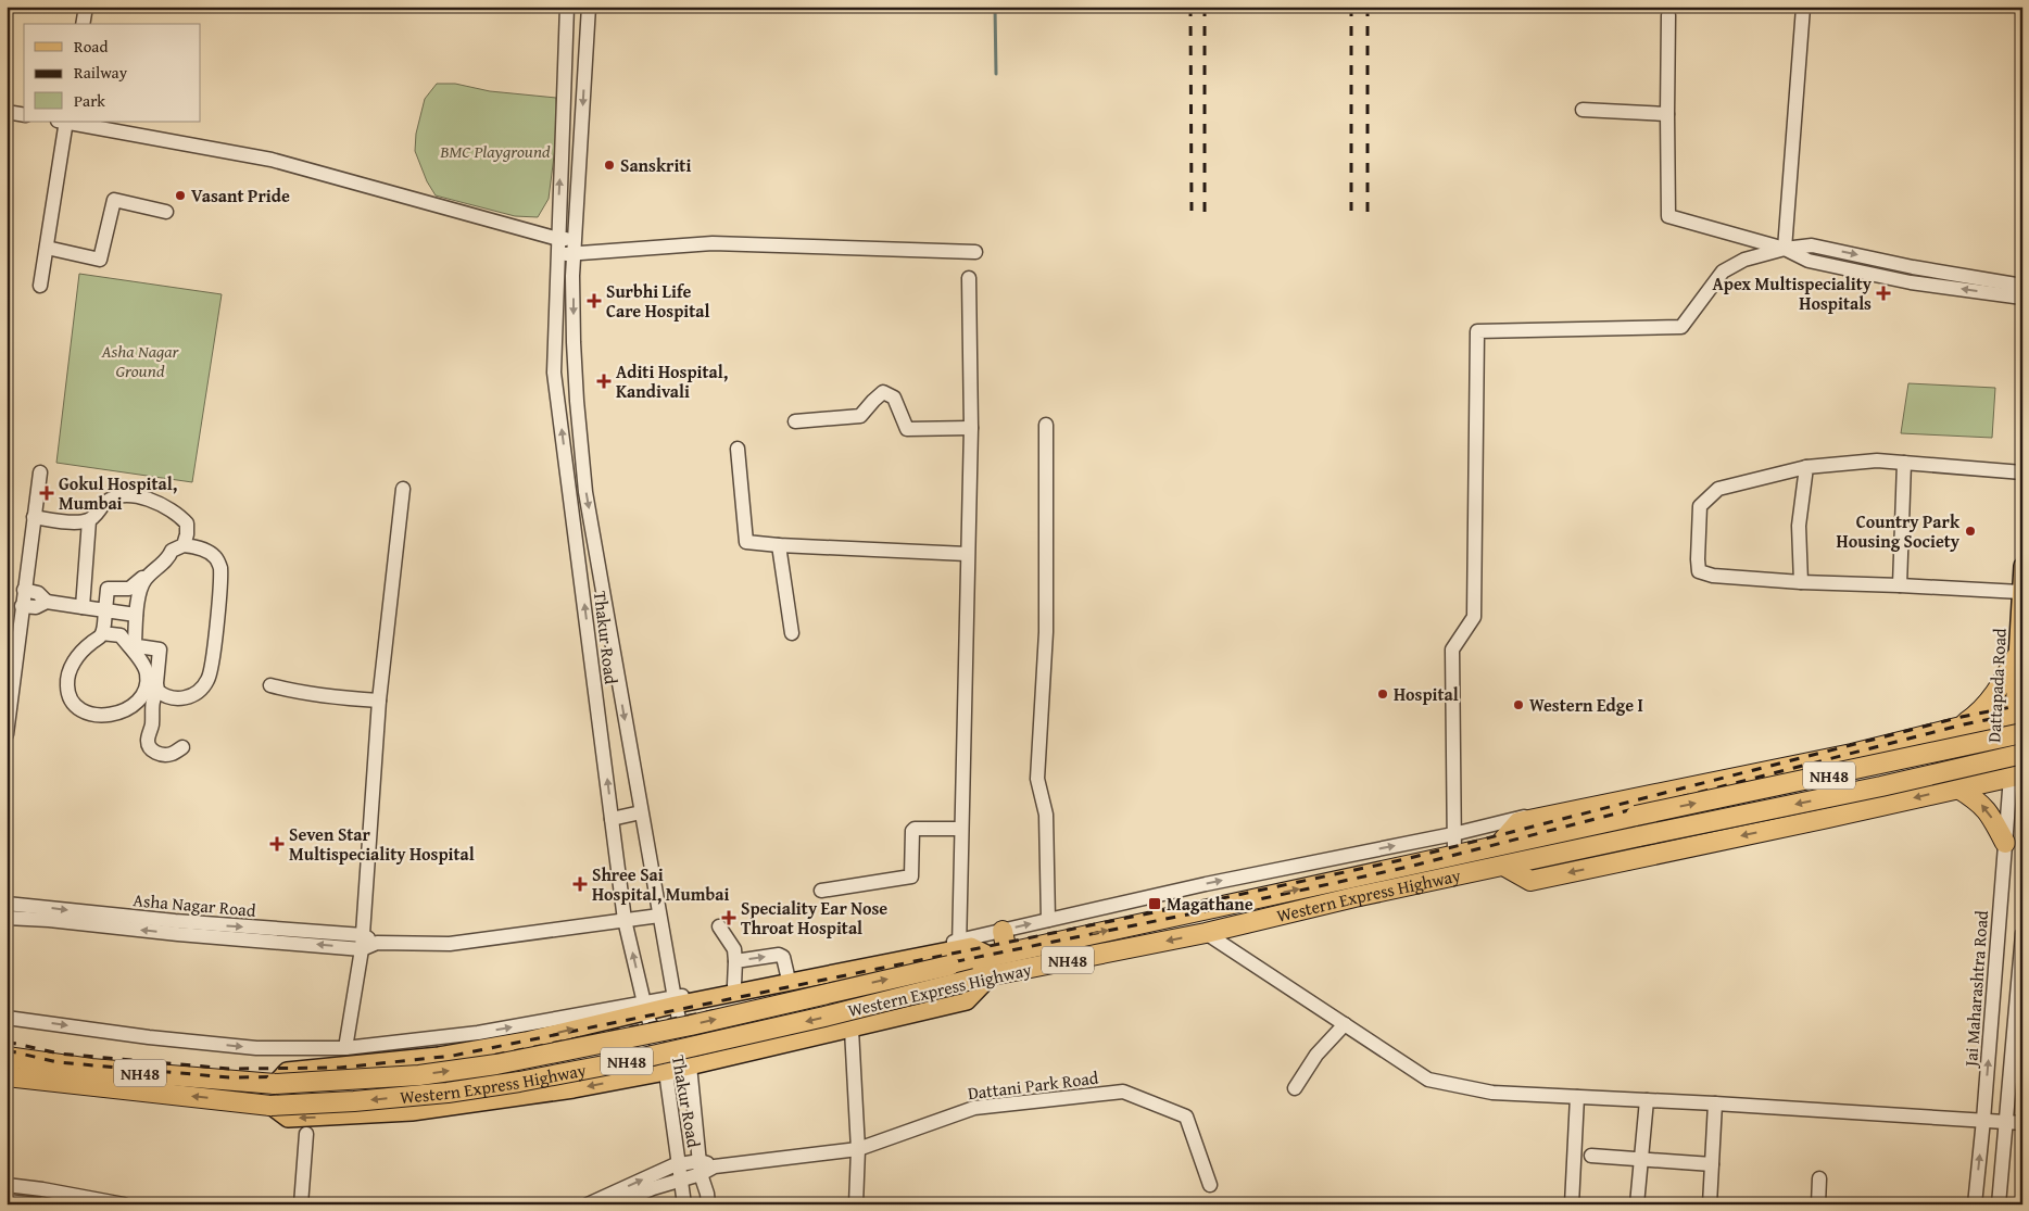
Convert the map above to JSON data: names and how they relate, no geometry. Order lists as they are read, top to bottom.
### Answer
{
  "streets": {
    "highway": ["NH48", "Western Express Highway"],
    "main road": ["Dattapada Road"],
    "street": [
      "Thakur Road",
      "Asha Nagar Road",
      "Jai Maharashtra Road",
      "Dattani Park Road"
    ]
  },
  "crossings": [
    ["Thakur Road", "Asha Nagar Road"],
    ["Thakur Road", "Dattani Park Road"],
    ["Dattapada Road", "Jai Maharashtra Road"]
  ],
  "parks": ["BMC Playground", "Asha Nagar Ground"],
  "places": {
    "other": [
      "Sanskriti",
      "Vasant Pride",
      "Country Park Housing Society",
      "Hospital",
      "Western Edge I"
    ],
    "health": [
      "Apex Multispeciality Hospitals",
      "Surbhi Life Care Hospital",
      "Aditi Hospital, Kandivali",
      "Gokul Hospital, Mumbai",
      "Seven Star Multispeciality Hospital",
      "Shree Sai Hospital, Mumbai",
      "Speciality Ear Nose Throat Hospital"
    ],
    "transit": ["Magathane"]
  },
  "legend": ["Road", "Railway", "Park"]
}
